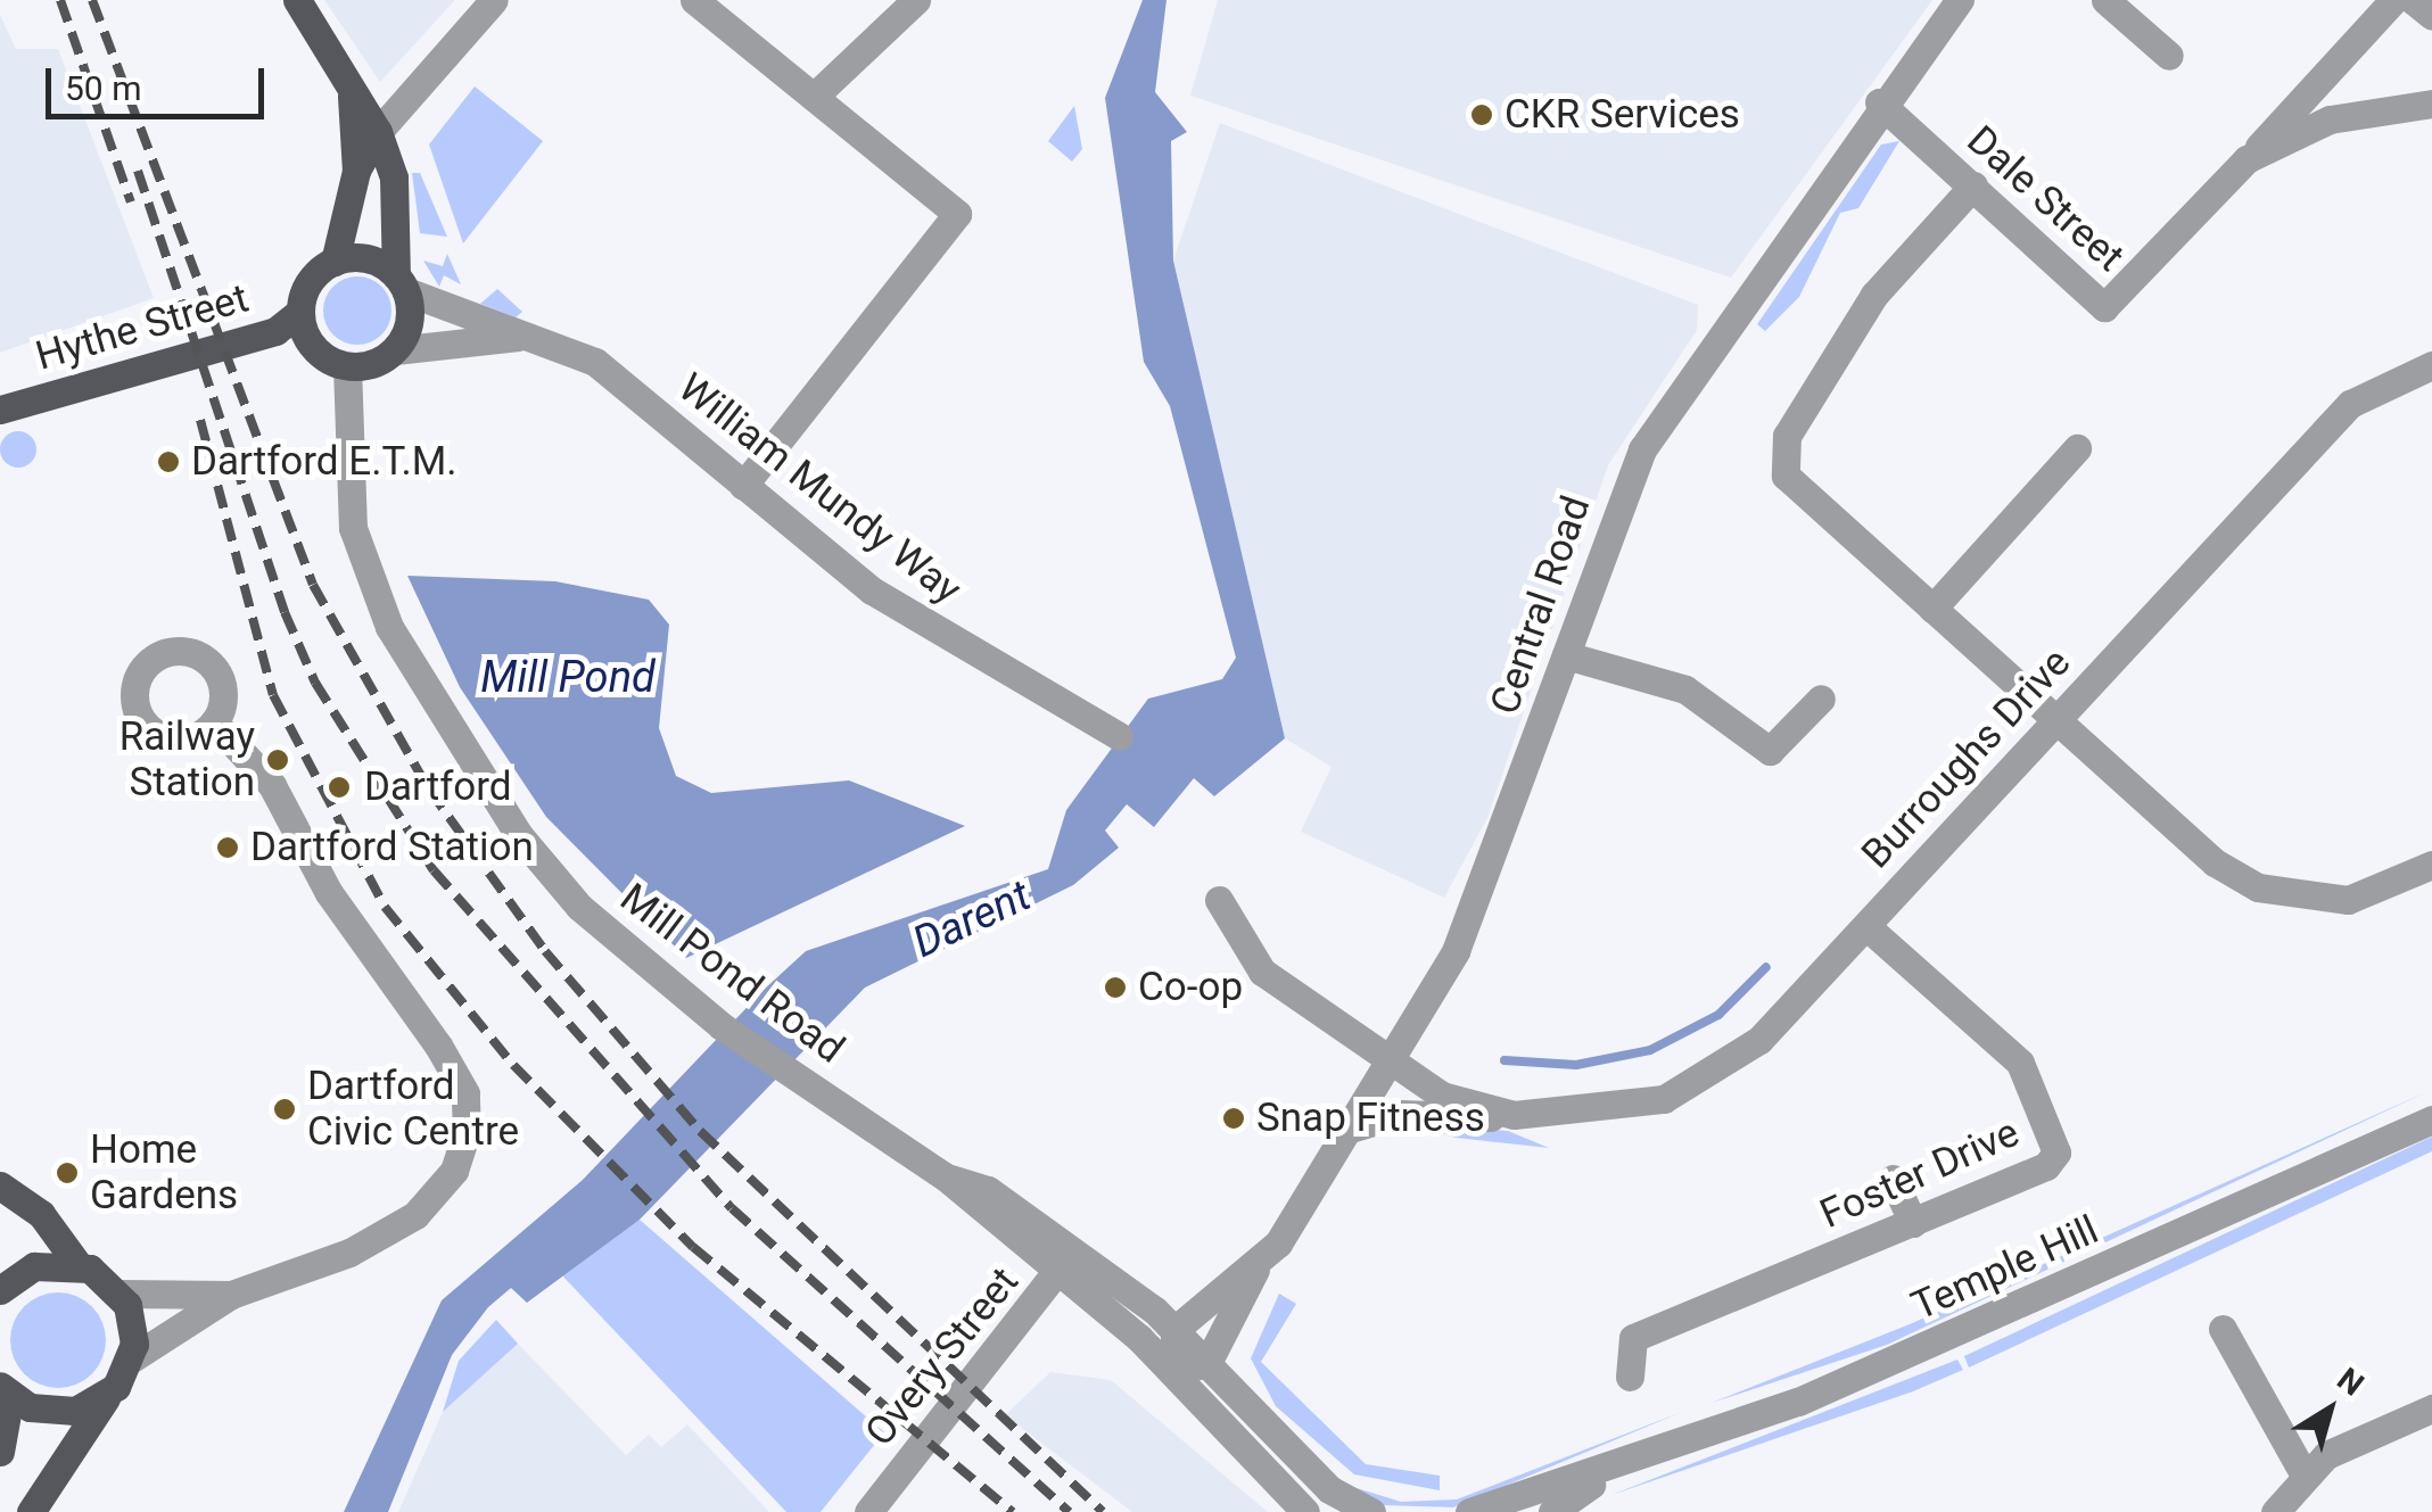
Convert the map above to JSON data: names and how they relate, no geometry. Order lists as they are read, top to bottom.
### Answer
{
  "streets": {
    "main road": ["Hythe Street"],
    "street": [
      "Dale Street",
      "William Mundy Way",
      "Central Road",
      "Burroughs Drive",
      "Mill Pond Road",
      "Foster Drive",
      "Temple Hill",
      "Overy Street"
    ]
  },
  "crossings": [
    ["Dale Street", "Central Road"],
    ["Hythe Street", "William Mundy Way"],
    ["Hythe Street", "Mill Pond Road"],
    ["William Mundy Way", "Mill Pond Road"],
    ["Central Road", "Burroughs Drive"],
    ["Central Road", "Mill Pond Road"],
    ["Burroughs Drive", "Foster Drive"],
    ["Mill Pond Road", "Overy Street"]
  ],
  "water": ["Mill Pond", "Darent"],
  "places": [
    "CKR Services",
    "Dartford E.T.M.",
    "Railway Station",
    "Dartford",
    "Dartford Station",
    "Co-op",
    "Dartford Civic Centre",
    "Snap Fitness",
    "Home Gardens"
  ],
  "scale_bar": "50 m",
  "north": "top right"
}
